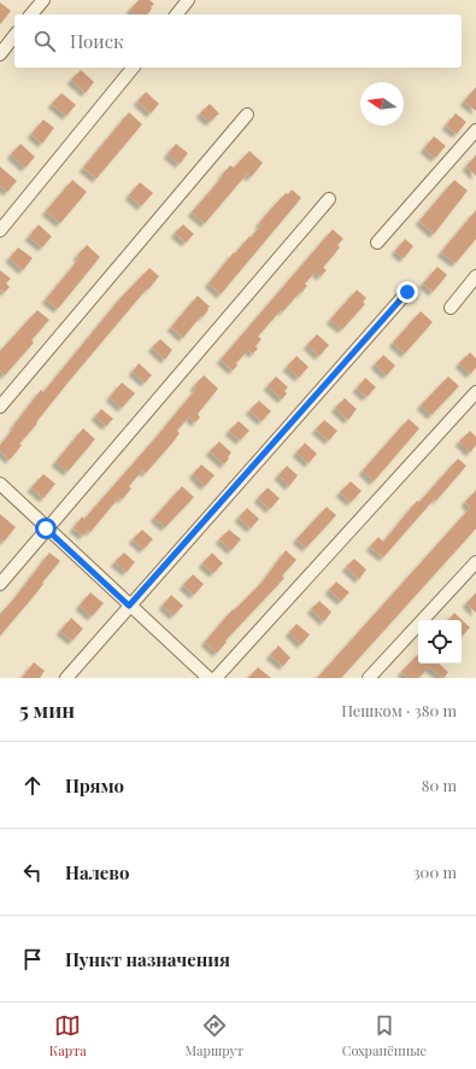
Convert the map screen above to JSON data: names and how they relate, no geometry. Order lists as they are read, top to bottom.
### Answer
{
  "north": "left",
  "page": {
    "search": "Поиск",
    "heading": ["5 мин", "Пешком · 380 m"],
    "list": [
      ["Прямо", "80 m"],
      ["Налево", "300 m"],
      "Пункт назначения"
    ],
    "nav": ["Карта", "Маршрут", "Сохранённые"]
  }
}
